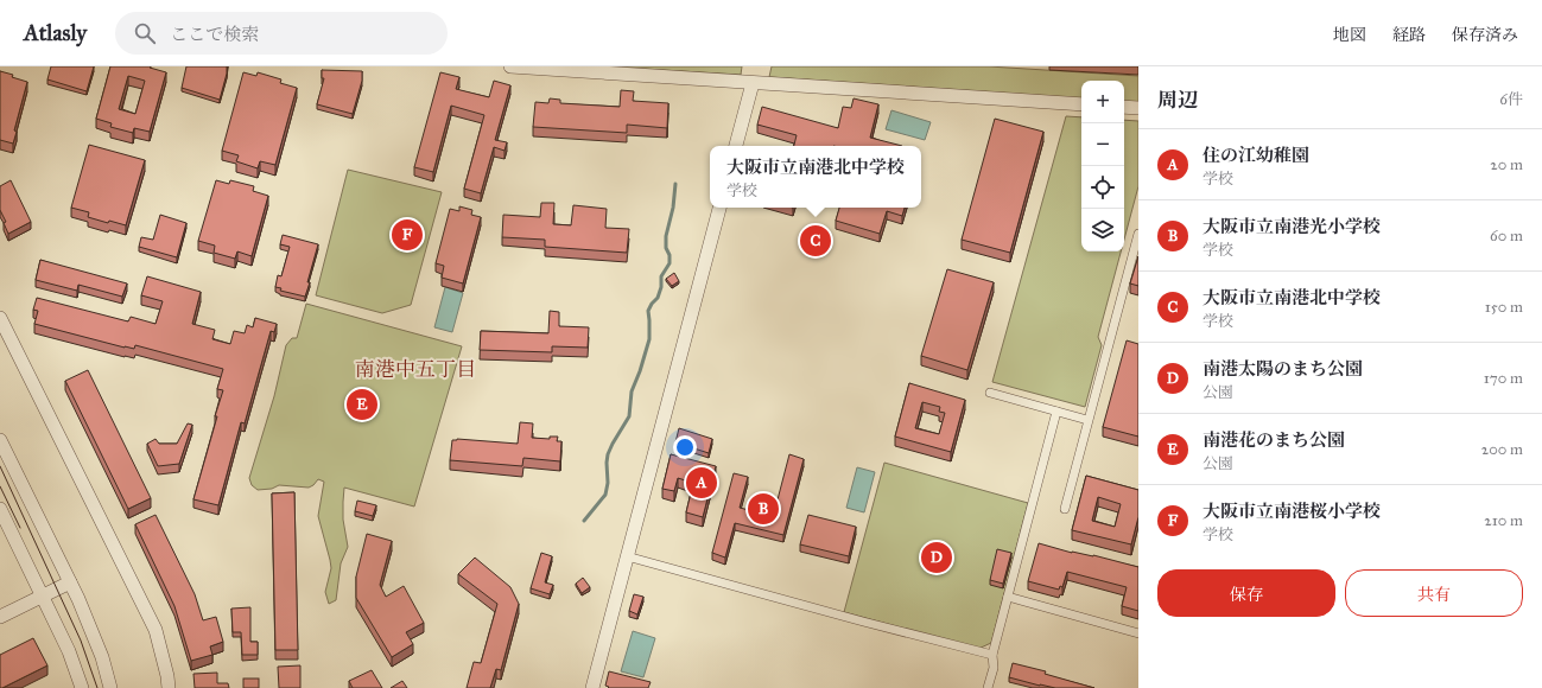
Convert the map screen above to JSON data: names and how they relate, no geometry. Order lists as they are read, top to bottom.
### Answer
{
  "districts": ["南港中五丁目"],
  "page": {
    "header": "Atlasly",
    "search": "ここで検索",
    "nav": ["地図", "経路", "保存済み"],
    "heading": ["周辺", "6件"],
    "map_buttons": ["+", "−"],
    "list": [
      {
        "mark": "A",
        "name": "住の江幼稚園",
        "note": "学校",
        "value": "20 m"
      },
      {
        "mark": "B",
        "name": "大阪市立南港光小学校",
        "note": "学校",
        "value": "60 m"
      },
      {
        "mark": "C",
        "name": "大阪市立南港北中学校",
        "note": "学校",
        "value": "150 m"
      },
      {
        "mark": "D",
        "name": "南港太陽のまち公園",
        "note": "公園",
        "value": "170 m"
      },
      {
        "mark": "E",
        "name": "南港花のまち公園",
        "note": "公園",
        "value": "200 m"
      },
      {
        "mark": "F",
        "name": "大阪市立南港桜小学校",
        "note": "学校",
        "value": "210 m"
      }
    ],
    "popup": ["大阪市立南港北中学校", "学校"],
    "pins": [
      "F",
      "C",
      "E",
      "A",
      "B",
      "D"
    ],
    "buttons": ["保存", "共有"]
  }
}
